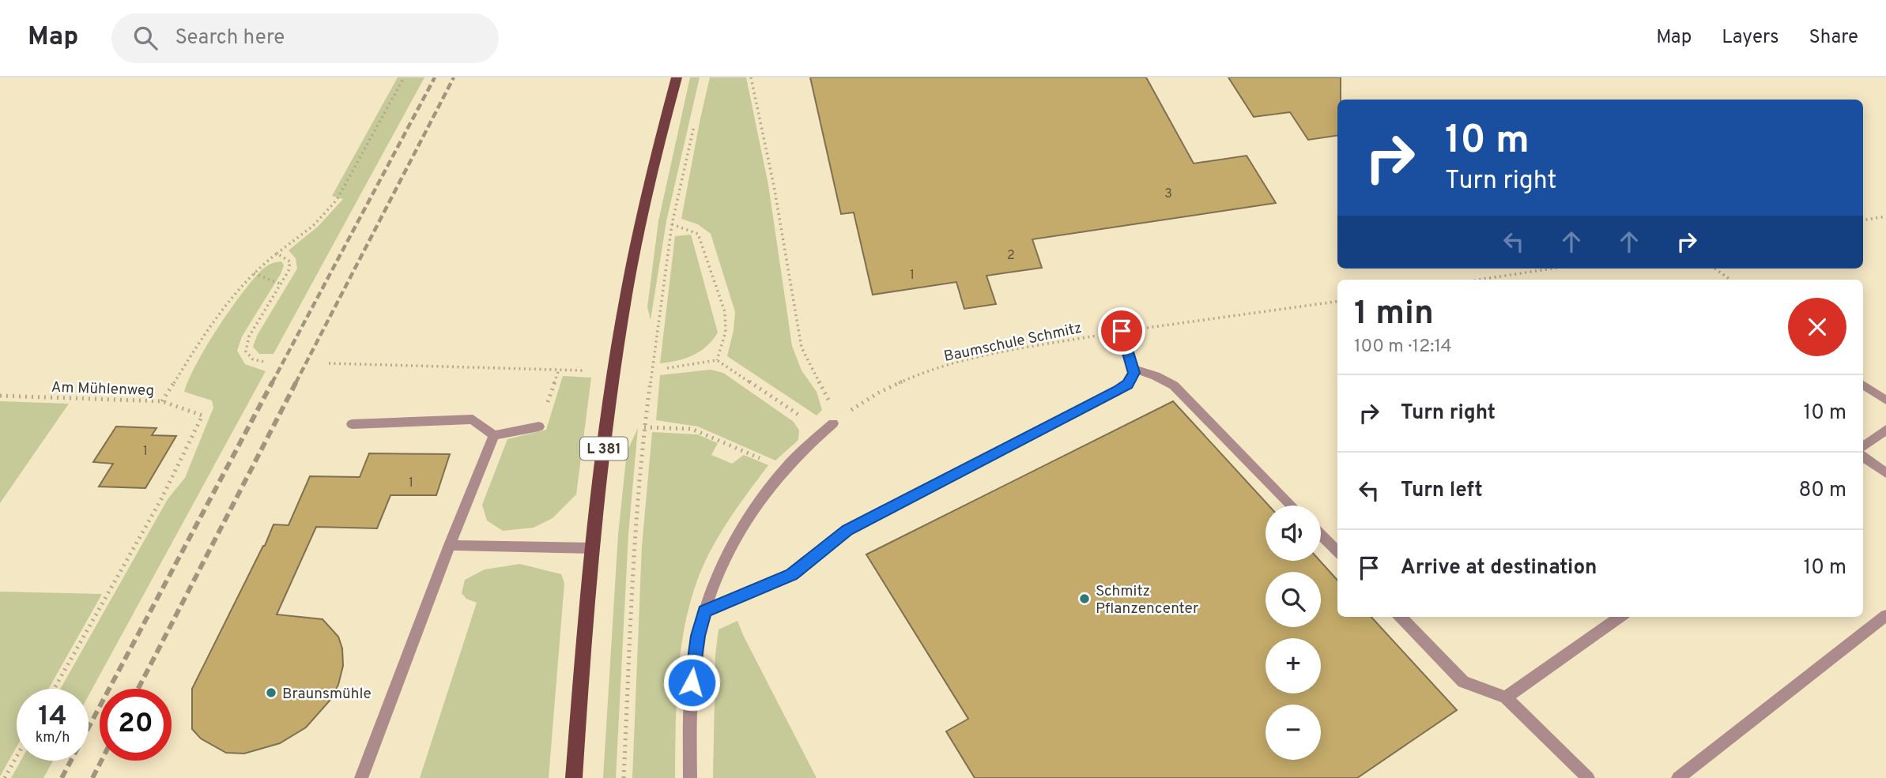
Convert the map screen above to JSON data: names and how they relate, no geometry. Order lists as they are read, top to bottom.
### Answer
{
  "streets": {
    "main road": ["L 381"],
    "path": ["Baumschule Schmitz", "Am Mühlenweg"]
  },
  "places": ["Schmitz Pflanzencenter", "Braunsmühle"],
  "house_numbers": [
    "3",
    "2",
    "1",
    "1",
    "1"
  ],
  "page": {
    "header": "Map",
    "search": "Search here",
    "nav": ["Map", "Layers", "Share"],
    "turn": ["10 m", "Turn right"],
    "heading": ["1 min", "100 m · 12:14"],
    "list": [
      {
        "name": "Turn right",
        "value": "10 m"
      },
      {
        "name": "Turn left",
        "value": "80 m"
      },
      {
        "name": "Arrive at destination",
        "value": "10 m"
      }
    ],
    "map_buttons": ["+", "−"],
    "speed": "14 km/h",
    "limit": "20"
  }
}
